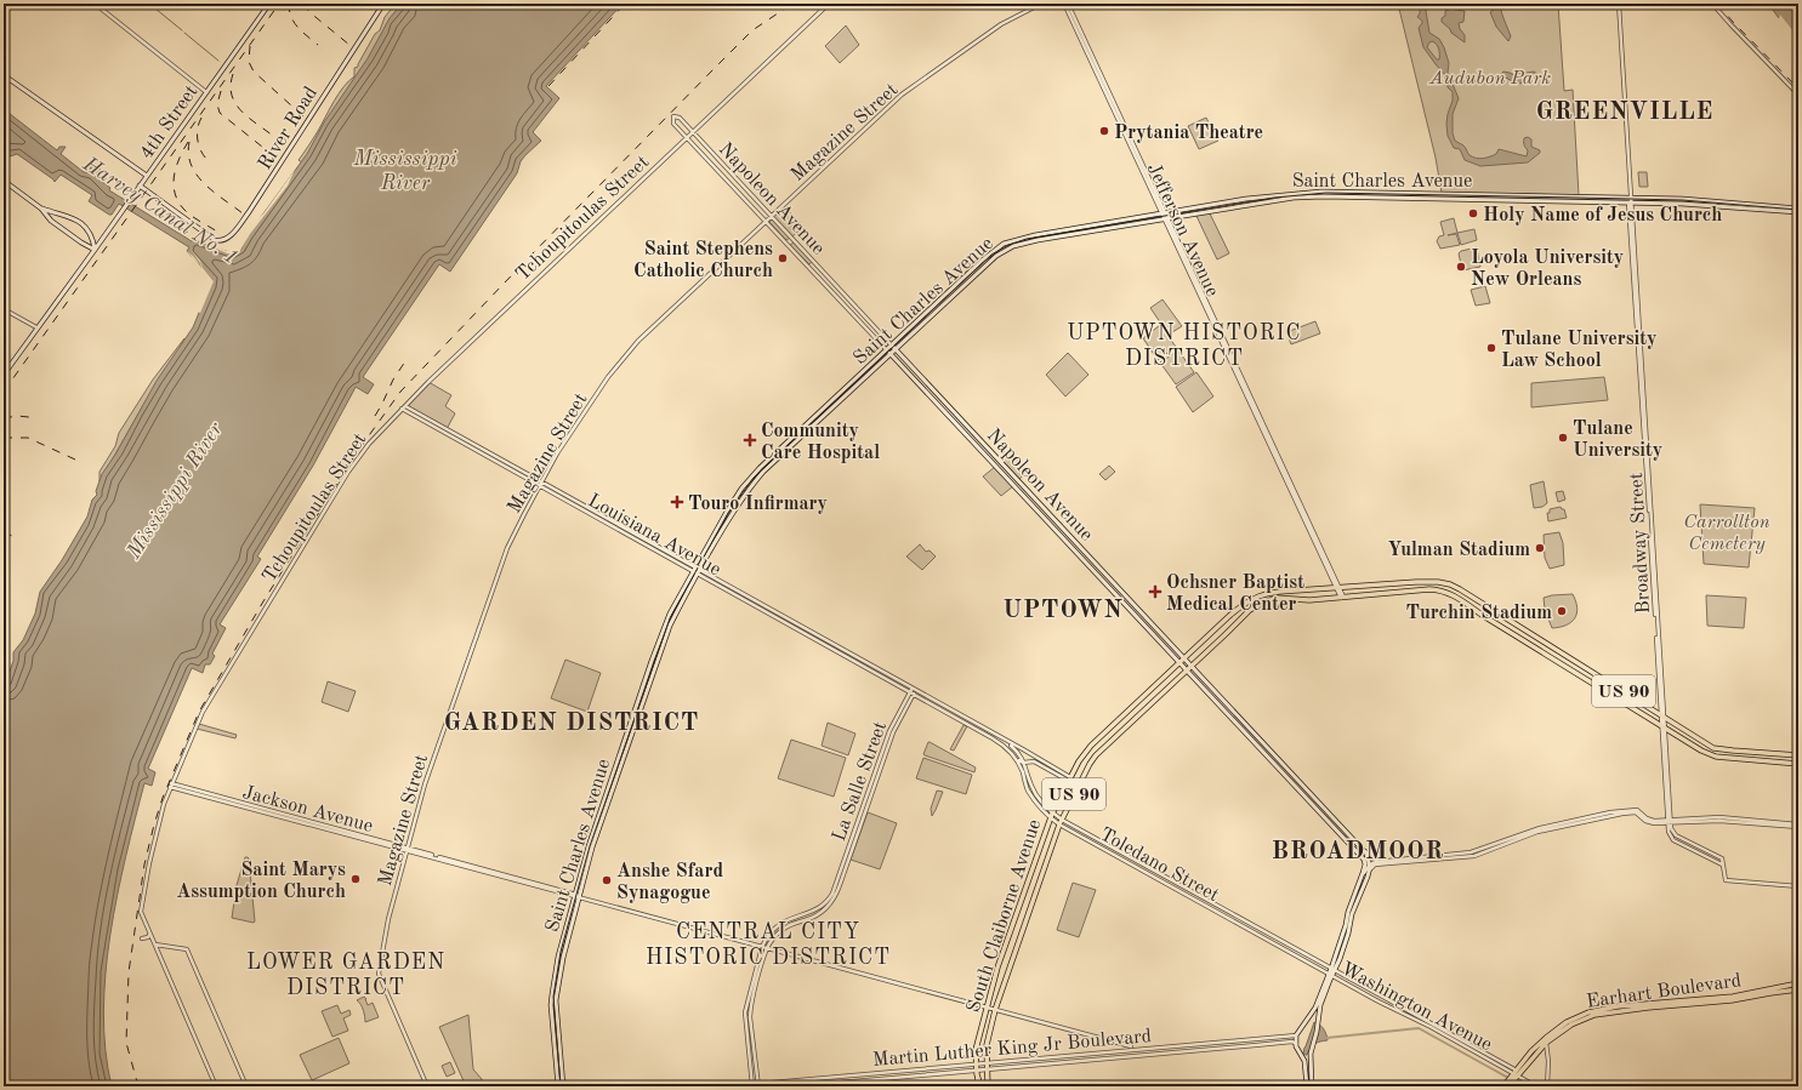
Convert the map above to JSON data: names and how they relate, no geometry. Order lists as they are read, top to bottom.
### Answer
{
  "streets": {
    "main road": [
      "4th Street",
      "River Road",
      "Saint Charles Avenue",
      "Napoleon Avenue",
      "US 90",
      "South Claiborne Avenue",
      "Earhart Boulevard"
    ],
    "street": [
      "Magazine Street",
      "Tchoupitoulas Street",
      "Jefferson Avenue",
      "Louisiana Avenue",
      "Broadway Street",
      "La Salle Street",
      "Jackson Avenue",
      "Toledano Street",
      "Washington Avenue",
      "Martin Luther King Jr Boulevard"
    ]
  },
  "crossings": [
    ["4th Street", "River Road"],
    ["Magazine Street", "Napoleon Avenue"],
    ["Magazine Street", "Louisiana Avenue"],
    ["Magazine Street", "Jackson Avenue"],
    ["Saint Charles Avenue", "Napoleon Avenue"],
    ["Saint Charles Avenue", "Jefferson Avenue"],
    ["Saint Charles Avenue", "Louisiana Avenue"],
    ["Saint Charles Avenue", "Broadway Street"],
    ["Saint Charles Avenue", "Jackson Avenue"],
    ["Napoleon Avenue", "Tchoupitoulas Street"],
    ["Napoleon Avenue", "South Claiborne Avenue"],
    ["Tchoupitoulas Street", "Louisiana Avenue"],
    ["Tchoupitoulas Street", "Jackson Avenue"],
    ["Jefferson Avenue", "South Claiborne Avenue"],
    ["Louisiana Avenue", "La Salle Street"],
    ["Louisiana Avenue", "Toledano Street"],
    ["Louisiana Avenue", "South Claiborne Avenue"],
    ["Broadway Street", "South Claiborne Avenue"],
    ["Jackson Avenue", "South Claiborne Avenue"],
    ["Toledano Street", "South Claiborne Avenue"],
    ["Toledano Street", "Washington Avenue"],
    ["South Claiborne Avenue", "Martin Luther King Jr Boulevard"],
    ["Earhart Boulevard", "Washington Avenue"]
  ],
  "districts": [
    "GREENVILLE",
    "UPTOWN HISTORIC DISTRICT",
    "UPTOWN",
    "GARDEN DISTRICT",
    "BROADMOOR",
    "CENTRAL CITY HISTORIC DISTRICT",
    "LOWER GARDEN DISTRICT"
  ],
  "water": ["Mississippi River", "Harvey Canal No. 1"],
  "parks": ["Audubon Park", "Carrollton Cemetery"],
  "places": {
    "other": [
      "Prytania Theatre",
      "Holy Name of Jesus Church",
      "Saint Stephens Catholic Church",
      "Loyola University New Orleans",
      "Tulane University Law School",
      "Tulane University",
      "Yulman Stadium",
      "Turchin Stadium",
      "Saint Marys Assumption Church",
      "Anshe Sfard Synagogue"
    ],
    "health": ["Community Care Hospital", "Touro Infirmary", "Ochsner Baptist Medical Center"]
  }
}
